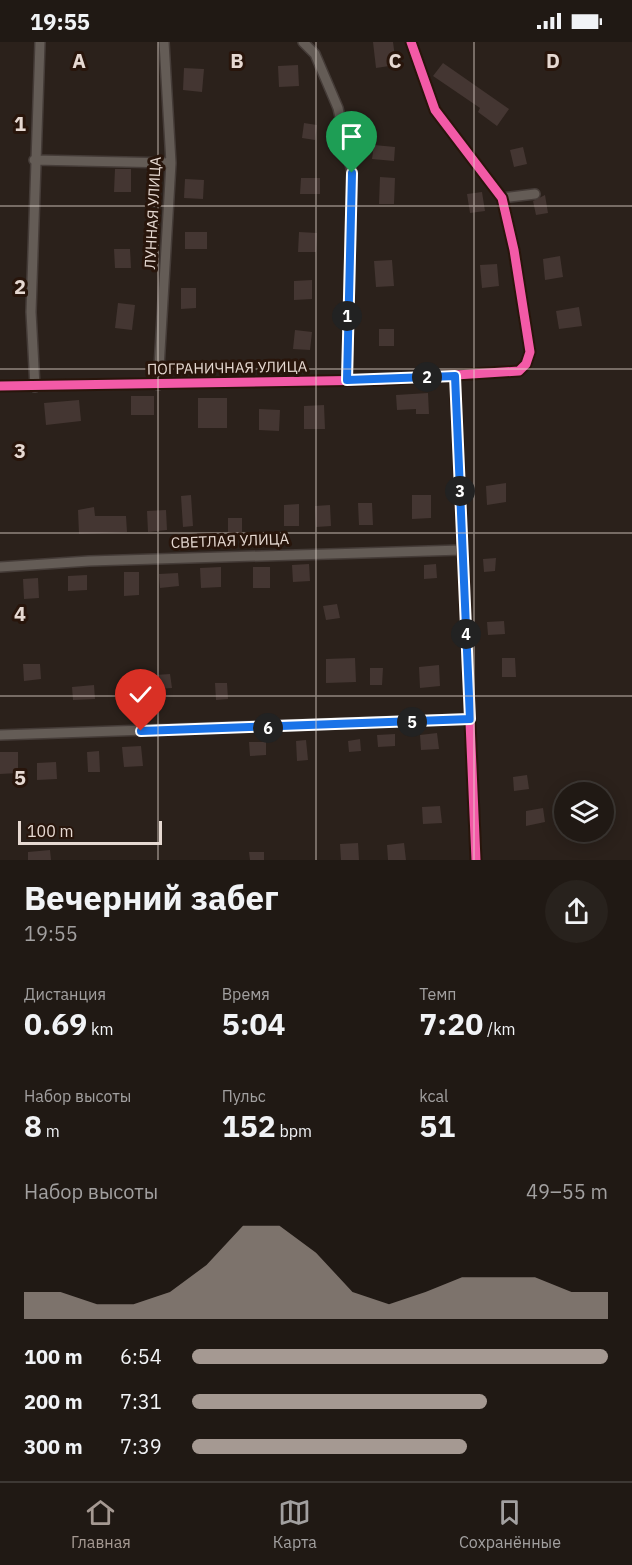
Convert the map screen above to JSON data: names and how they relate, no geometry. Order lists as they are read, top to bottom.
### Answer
{
  "streets": {
    "street": ["ЛУННАЯ УЛИЦА", "ПОГРАНИЧНАЯ УЛИЦА", "СВЕТЛАЯ УЛИЦА"]
  },
  "crossings": [
    ["ЛУННАЯ УЛИЦА", "ПОГРАНИЧНАЯ УЛИЦА"]
  ],
  "scale_bar": "100 m",
  "page": {
    "status": "19:55",
    "pins": [
      "1",
      "2",
      "3",
      "4",
      "5",
      "6"
    ],
    "scale": "100 m",
    "heading": ["Вечерний забег", "19:55"],
    "stats": [
      ["Дистанция", "0.69 km"],
      ["Время", "5:04"],
      ["Темп", "7:20 /km"],
      ["Набор высоты", "8 m"],
      ["Пульс", "152 bpm"],
      ["kcal", "51"]
    ],
    "chart": ["Набор высоты", "49–55 m"],
    "list": [
      {
        "name": "100 m",
        "note": "6:54"
      },
      {
        "name": "200 m",
        "note": "7:31"
      },
      {
        "name": "300 m",
        "note": "7:39"
      }
    ],
    "tabs": ["Главная", "Карта", "Сохранённые"]
  },
  "grid": {
    "columns": [
      "A",
      "B",
      "C",
      "D"
    ],
    "rows": [
      "1",
      "2",
      "3",
      "4",
      "5"
    ]
  }
}
